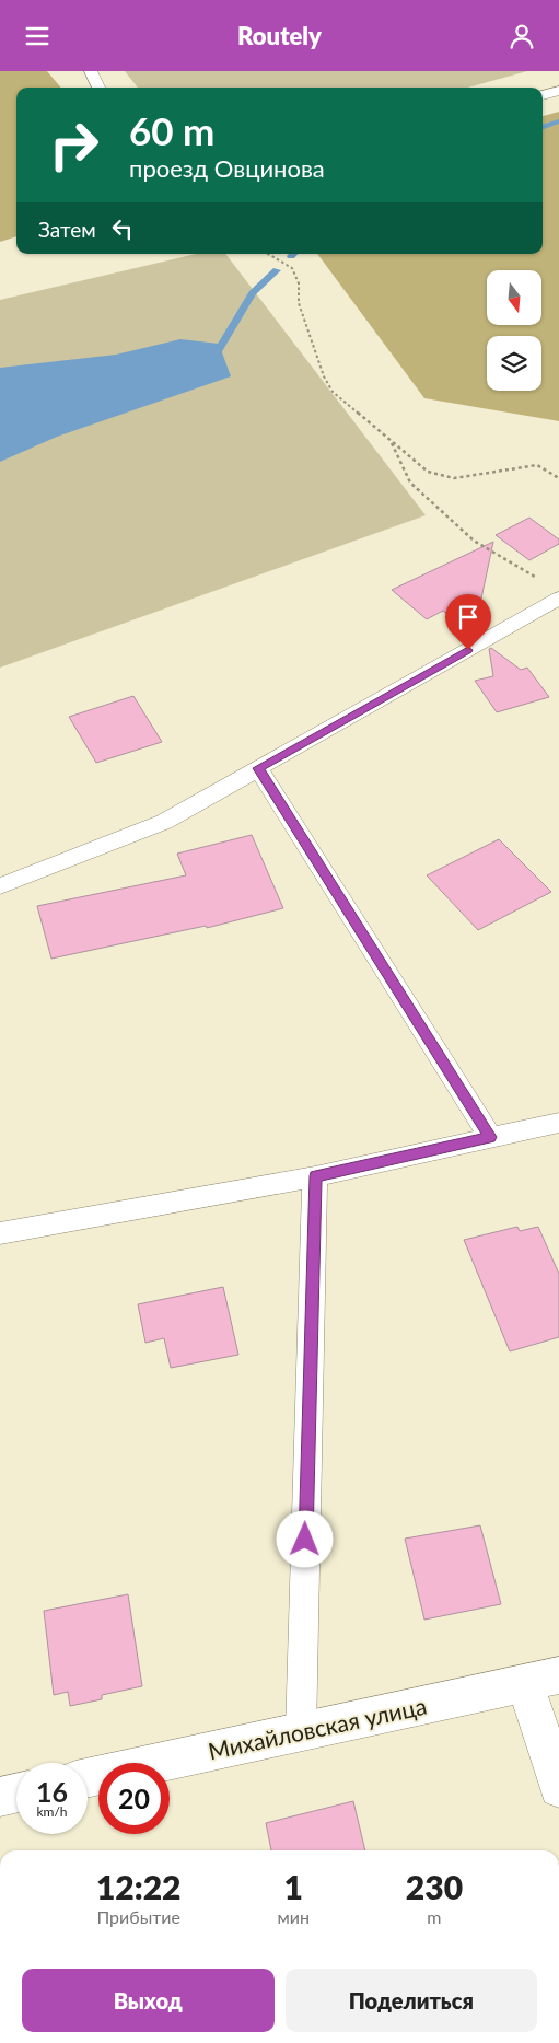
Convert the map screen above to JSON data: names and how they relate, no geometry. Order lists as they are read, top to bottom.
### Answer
{
  "streets": {
    "street": ["Михайловская улица"]
  },
  "north": "bottom",
  "page": {
    "header": "Routely",
    "turn": ["60 m", "проезд Овцинова"],
    "then": "Затем",
    "speed": "16 km/h",
    "limit": "20",
    "eta": [
      "12:22",
      "Прибытие",
      "1",
      "мин",
      "230",
      "m"
    ],
    "buttons": ["Выход", "Поделиться"]
  }
}
